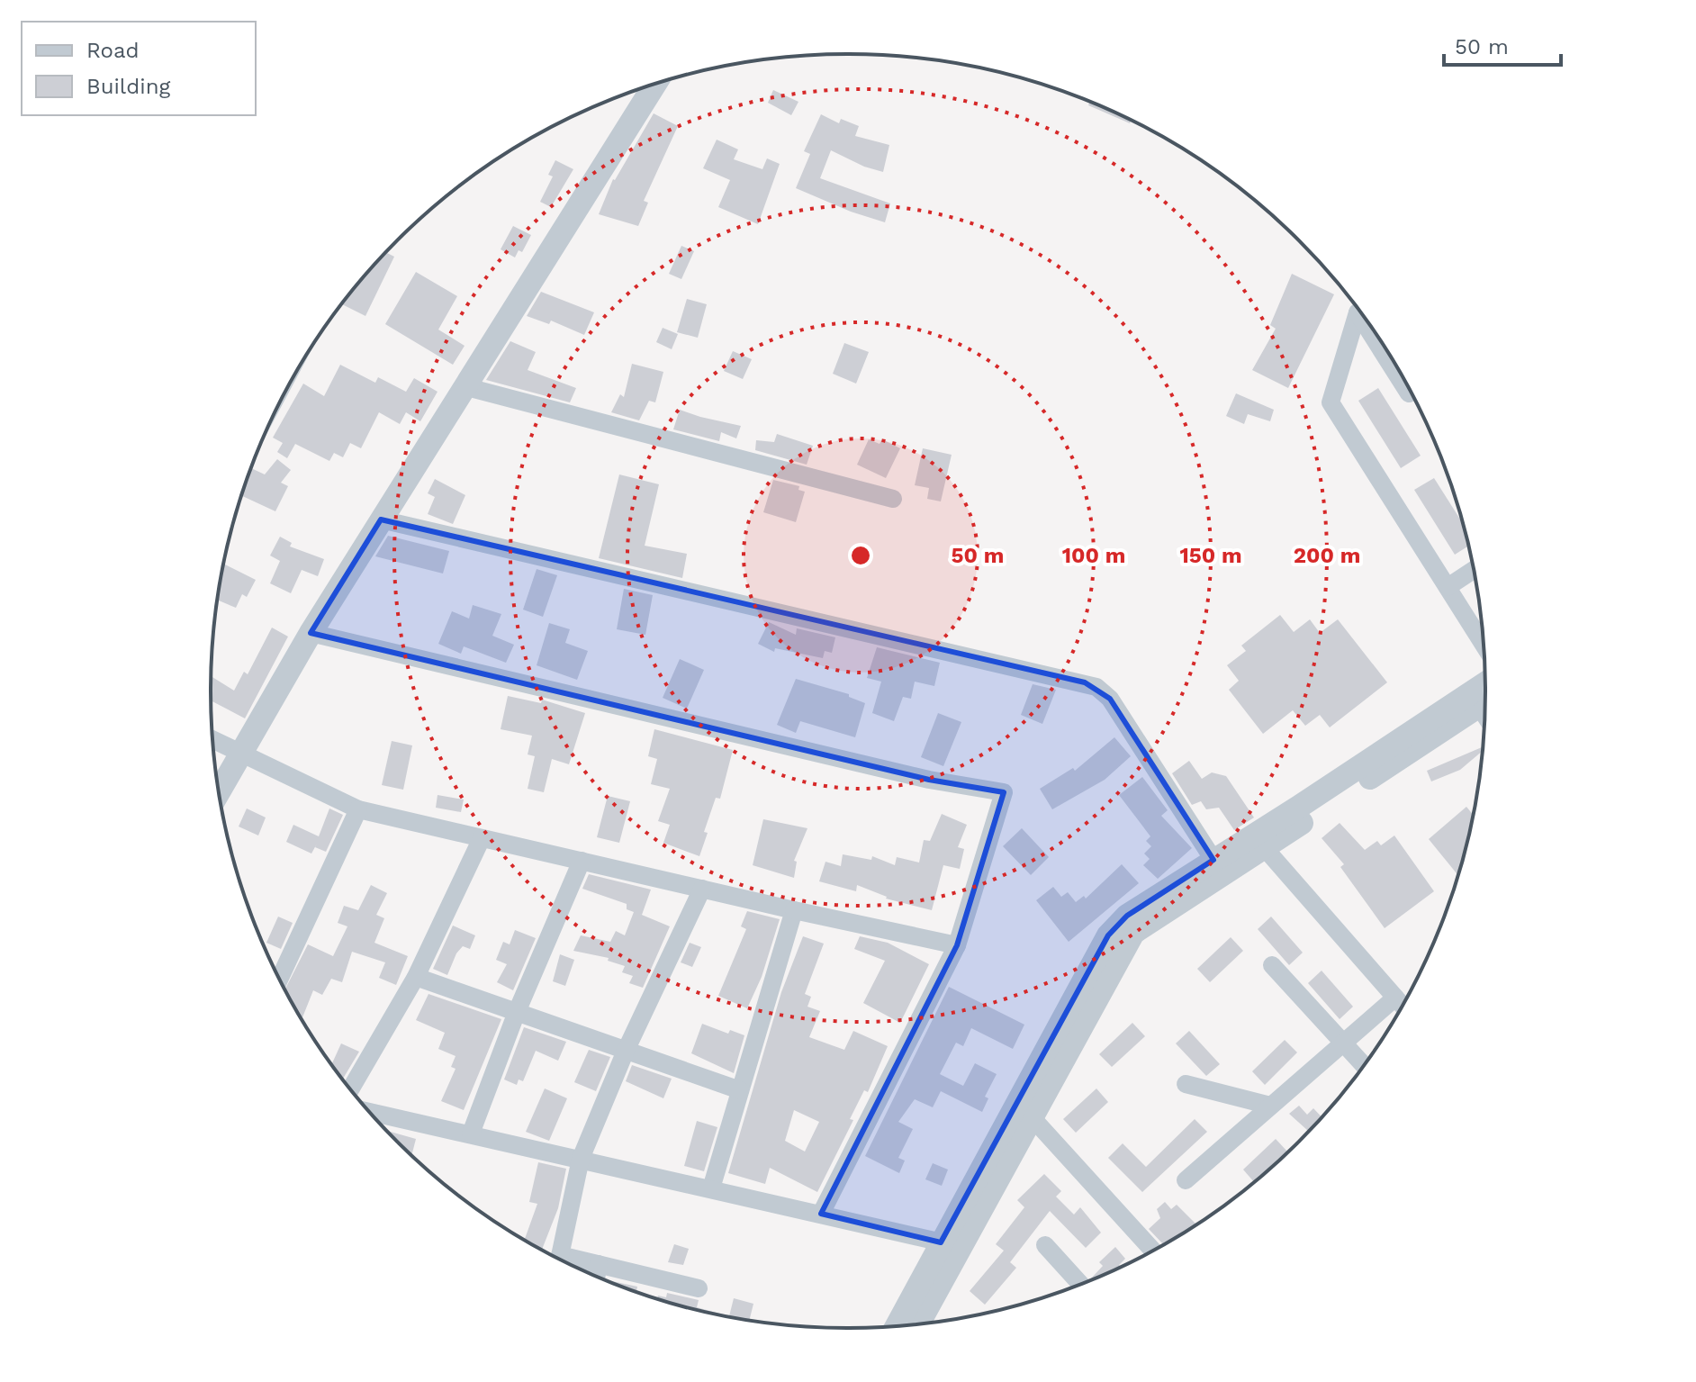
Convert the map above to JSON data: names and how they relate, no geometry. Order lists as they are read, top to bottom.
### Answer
{
  "legend": ["Road", "Building"],
  "scale_bar": "50 m",
  "rings": [
    "50 m",
    "100 m",
    "150 m",
    "200 m"
  ]
}
